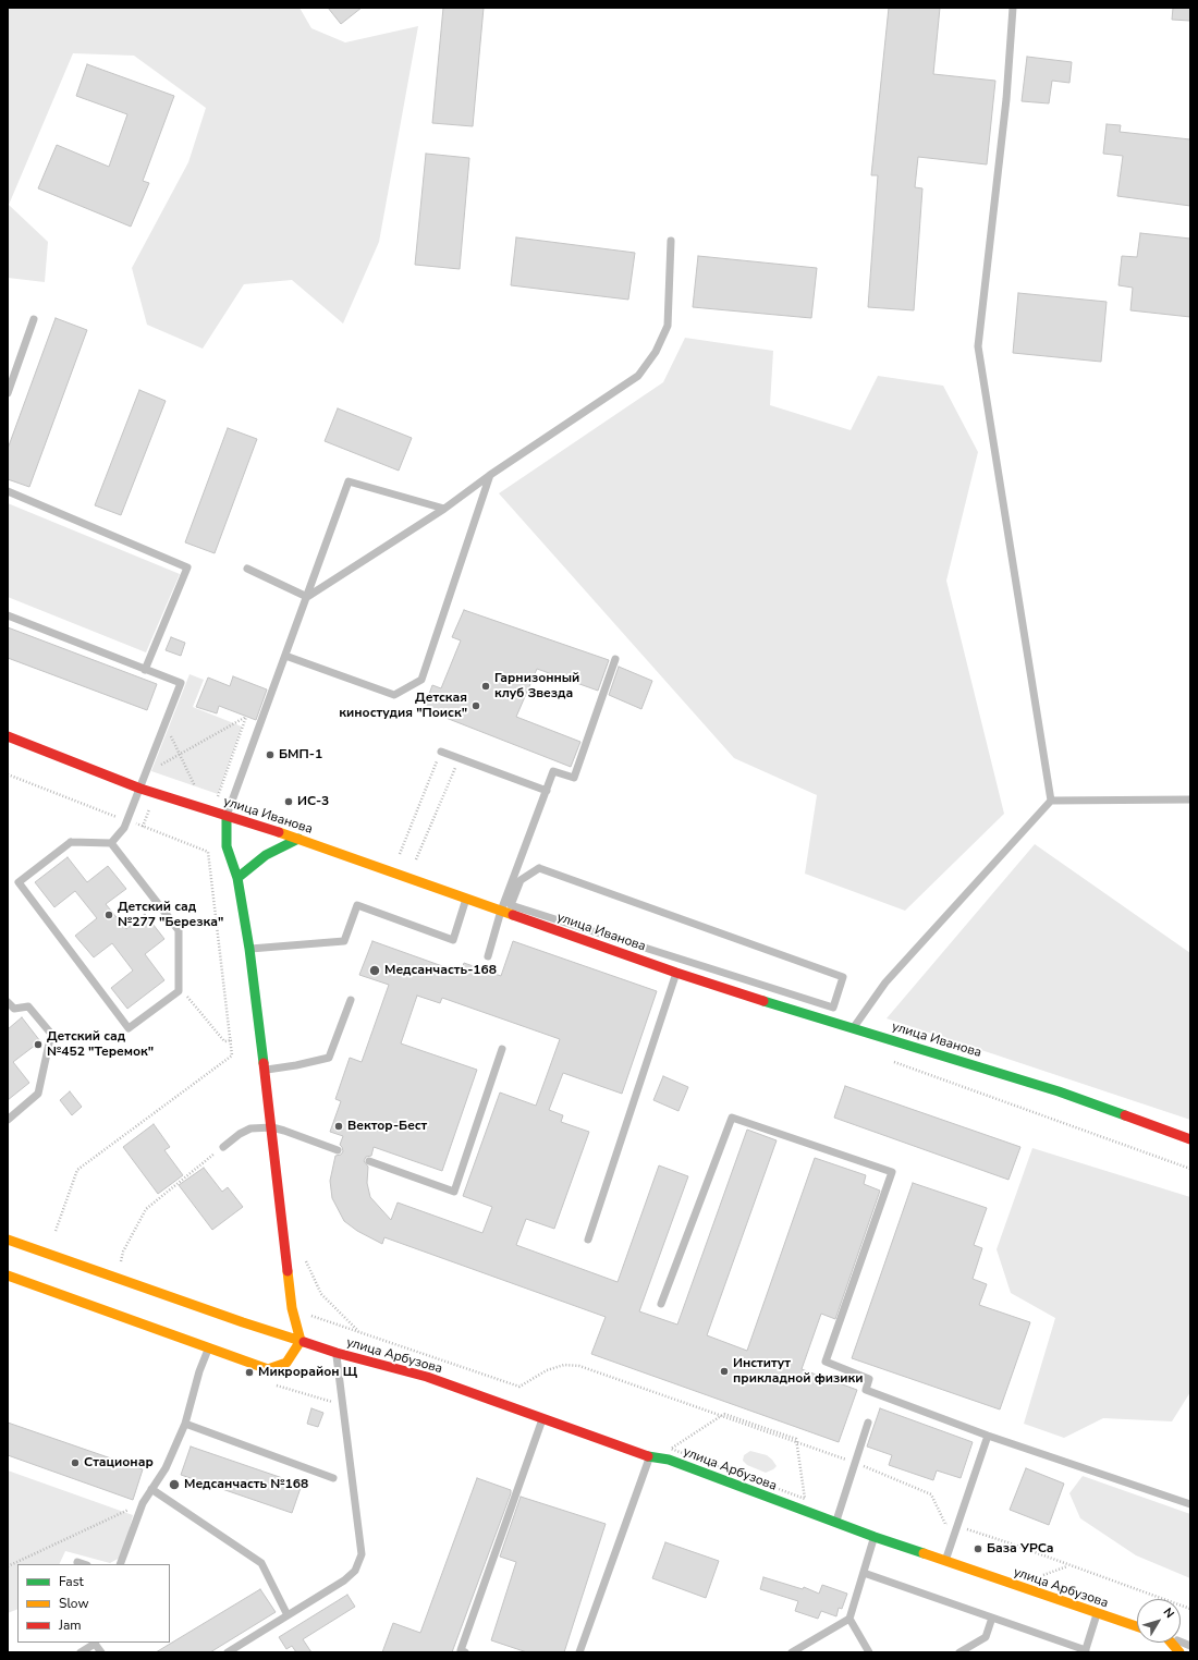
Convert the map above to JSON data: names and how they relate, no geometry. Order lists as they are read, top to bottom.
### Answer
{
  "streets": {
    "main road": ["улица Иванова", "улица Арбузова"]
  },
  "places": [
    "Гарнизонный клуб Звезда",
    "Детская киностудия \"Поиск\"",
    "БМП-1",
    "ИС-3",
    "Детский сад №277 \"Березка\"",
    "Медсанчасть-168",
    "Детский сад №452 \"Теремок\"",
    "Вектор-Бeст",
    "Институт прикладной физики",
    "Микрорайон Щ",
    "Стационар",
    "Медсанчасть №168",
    "База УРСа"
  ],
  "legend": ["Fast", "Slow", "Jam"],
  "north": "top right"
}
